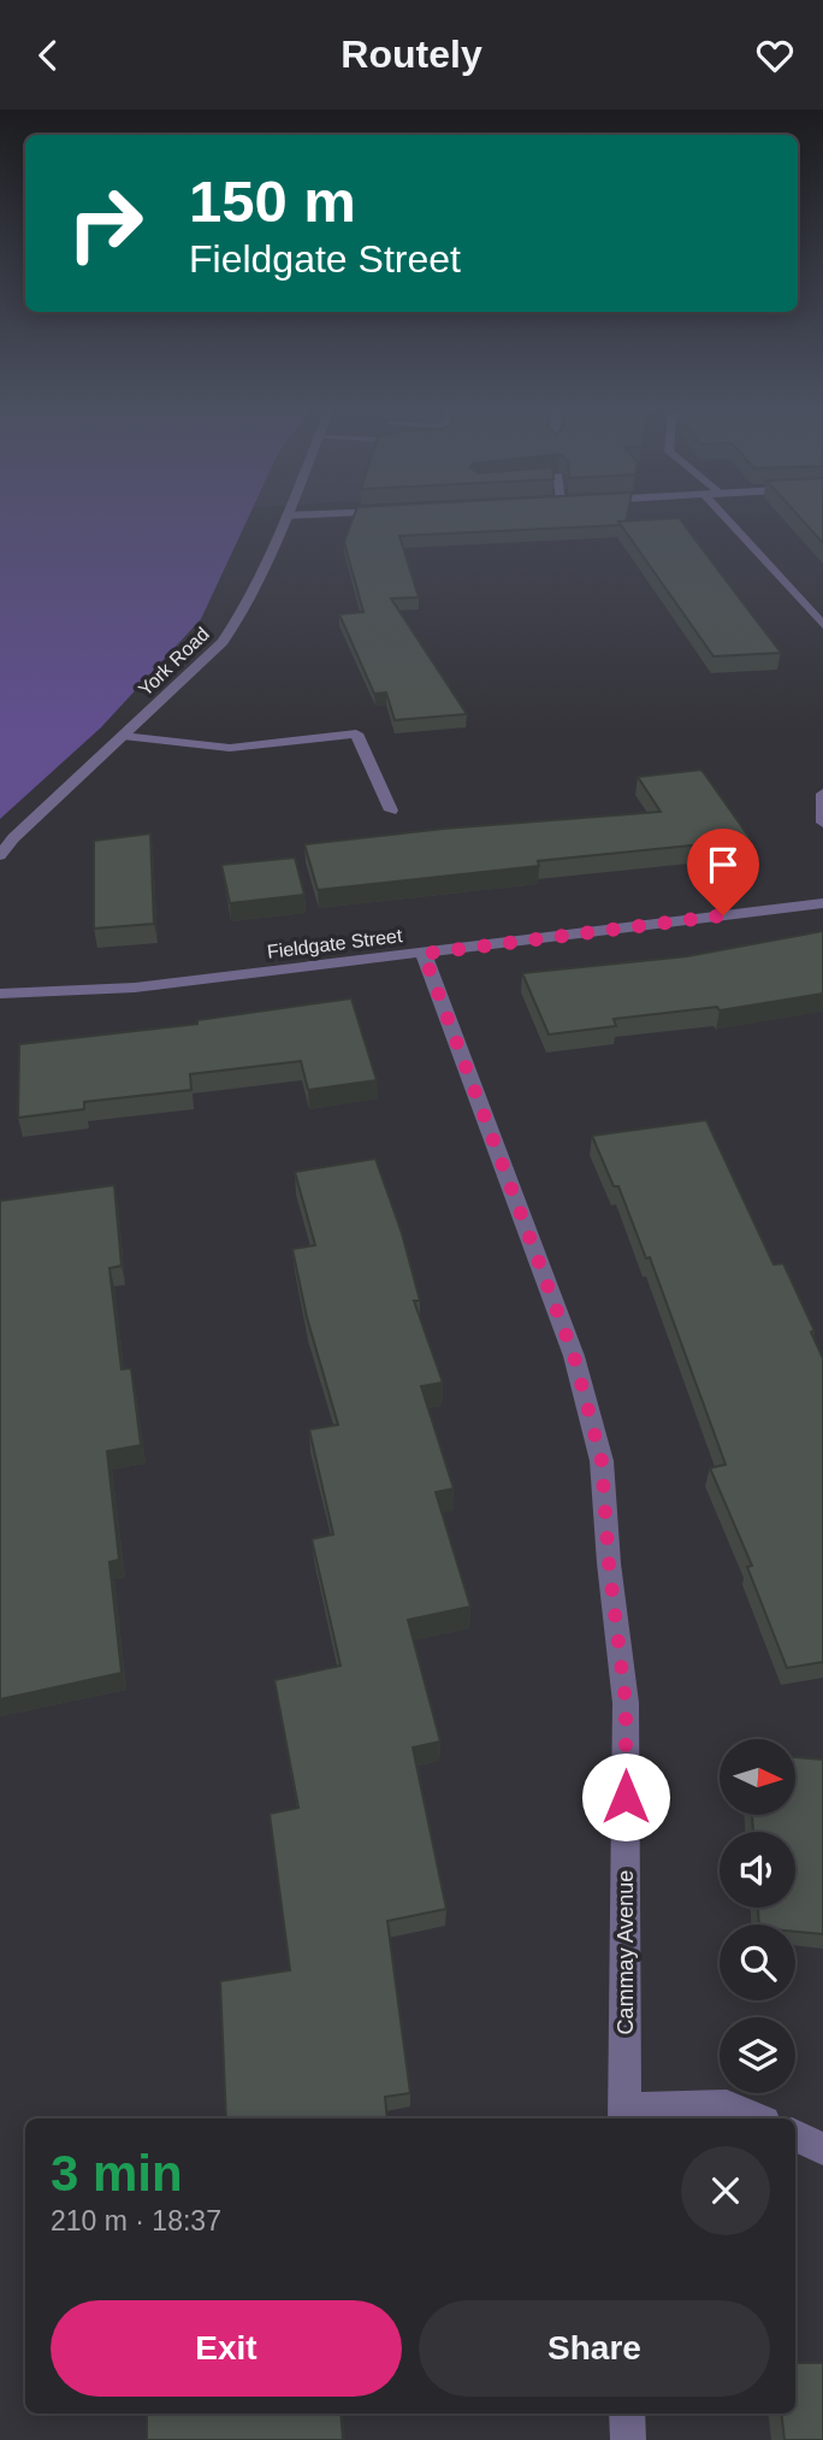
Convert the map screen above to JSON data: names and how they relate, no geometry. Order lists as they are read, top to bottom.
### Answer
{
  "streets": {
    "street": ["York Road", "Fieldgate Street", "Cammay Avenue"]
  },
  "crossings": [
    ["Fieldgate Street", "Cammay Avenue"]
  ],
  "north": "right",
  "page": {
    "header": "Routely",
    "turn": ["150 m", "Fieldgate Street"],
    "heading": ["3 min", "210 m · 18:37"],
    "buttons": ["Exit", "Share"]
  }
}
